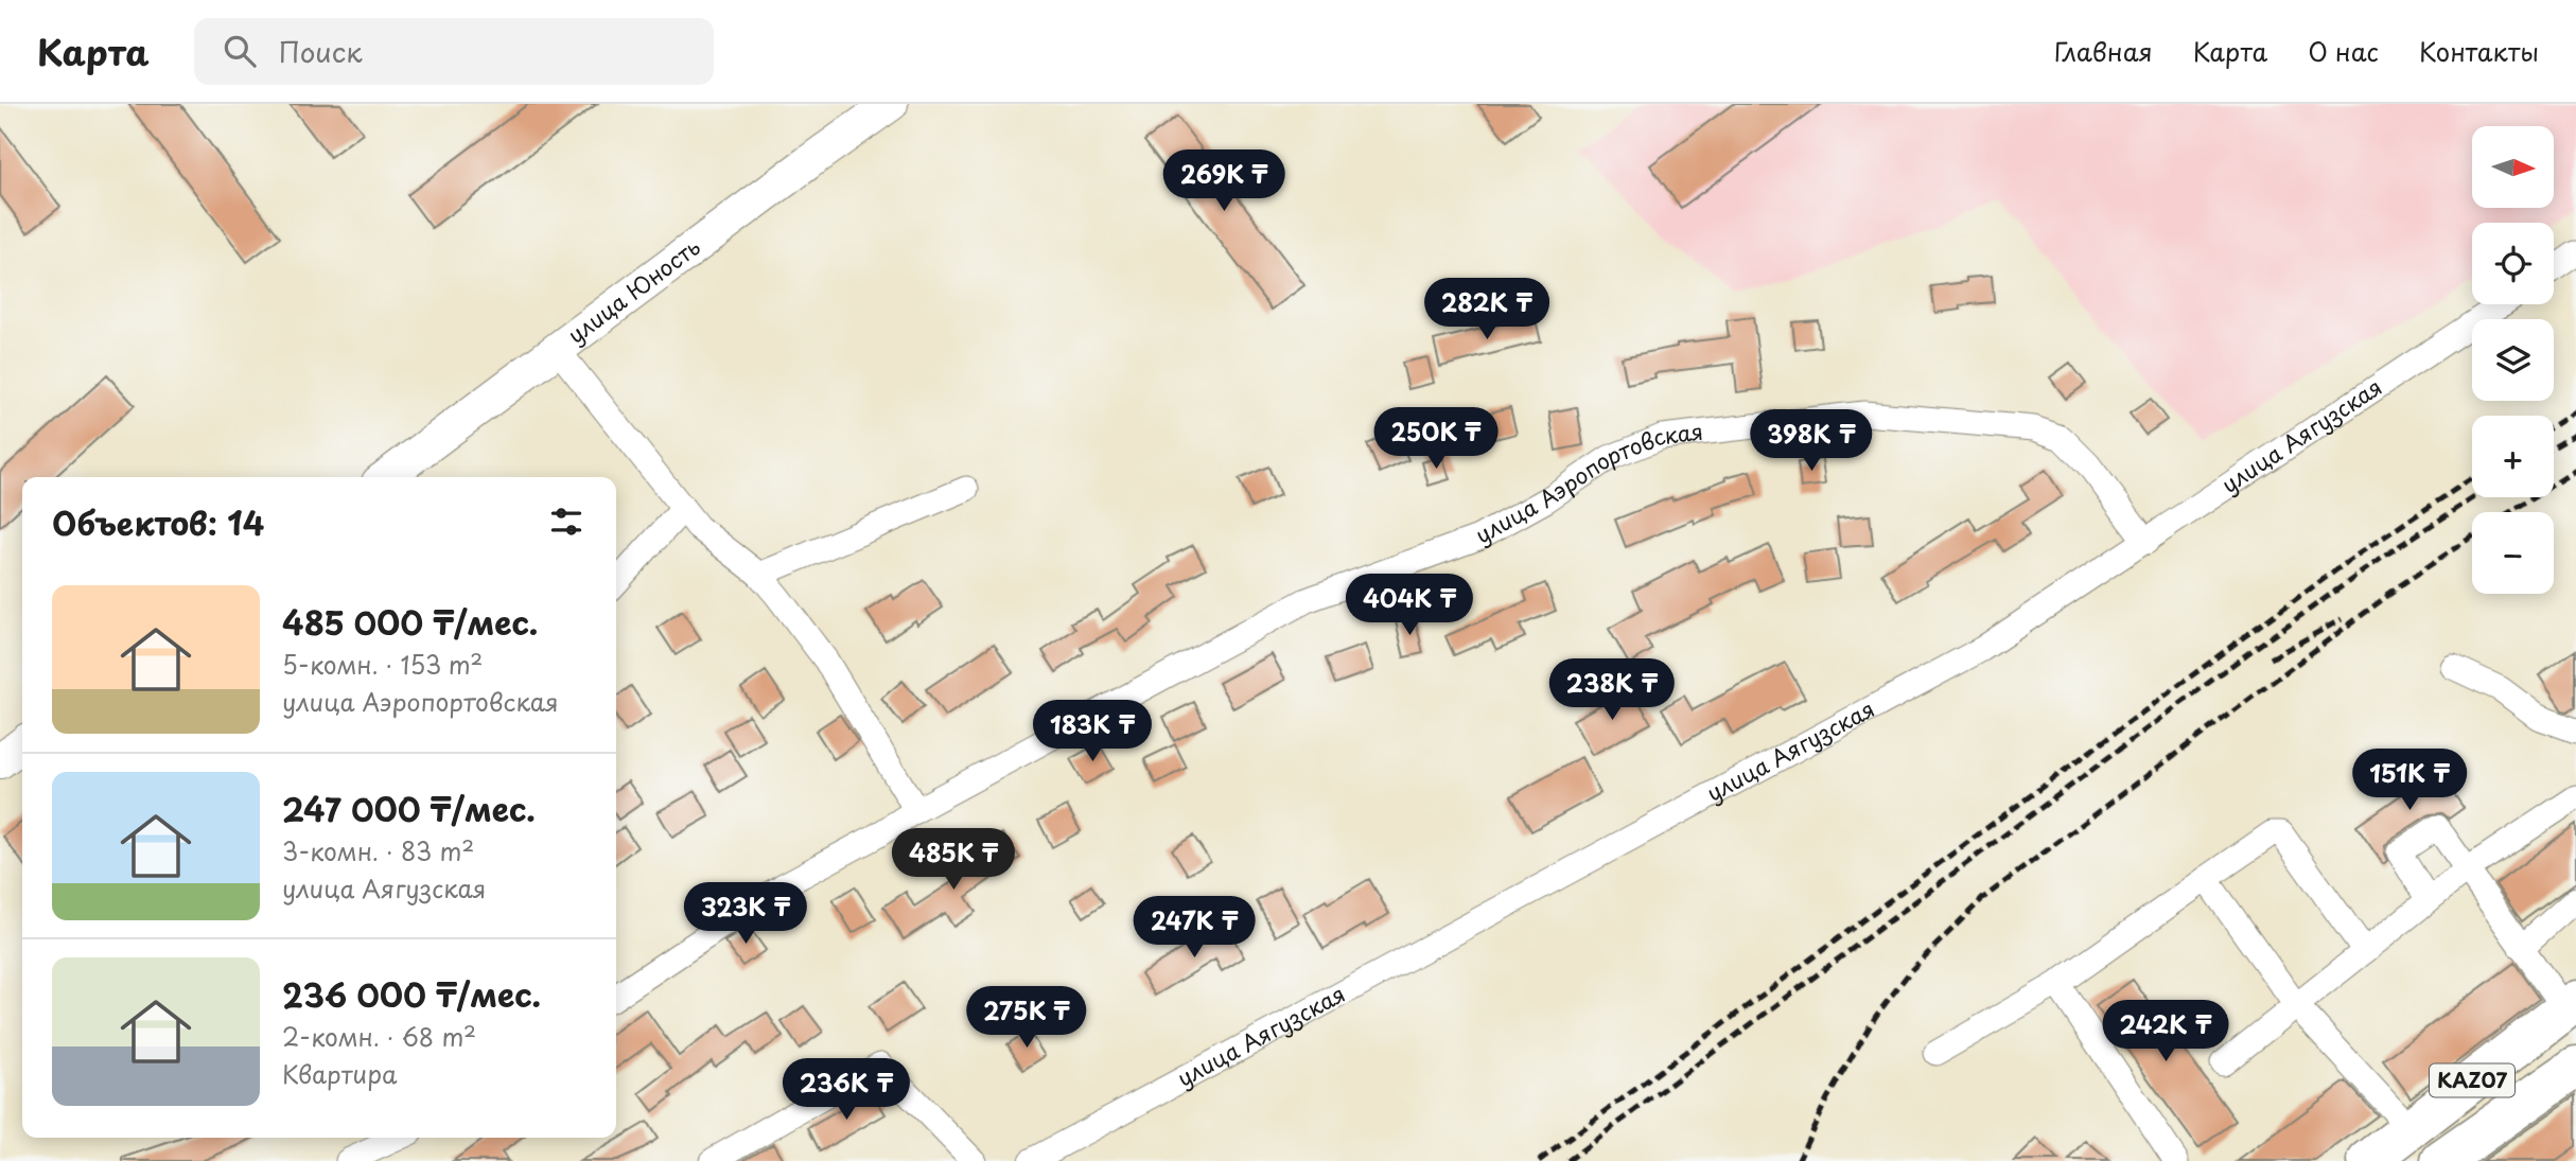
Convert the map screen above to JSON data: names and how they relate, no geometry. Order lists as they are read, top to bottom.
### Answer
{
  "streets": {
    "highway": ["KAZ07"],
    "street": ["улица Юность", "улица Аягузская", "улица Аэропортовская"]
  },
  "crossings": [
    ["улица Аягузская", "улица Аэропортовская"]
  ],
  "north": "right",
  "page": {
    "header": "Карта",
    "search": "Поиск",
    "nav": [
      "Главная",
      "Карта",
      "О нас",
      "Контакты"
    ],
    "map_buttons": ["+", "−"],
    "price": [
      "269K ₸",
      "282K ₸",
      "250K ₸",
      "398K ₸",
      "404K ₸",
      "238K ₸",
      "183K ₸",
      "151K ₸",
      "485K ₸",
      "323K ₸",
      "247K ₸",
      "275K ₸",
      "242K ₸",
      "236K ₸"
    ],
    "heading": "Объектов: 14",
    "list": [
      {
        "name": "485 000 ₸/мес.",
        "note": "5-комн. · 153 m² · улица Аэропортовская"
      },
      {
        "name": "247 000 ₸/мес.",
        "note": "3-комн. · 83 m² · улица Аягузская"
      },
      {
        "name": "236 000 ₸/мес.",
        "note": "2-комн. · 68 m² · Квартира"
      }
    ]
  }
}
